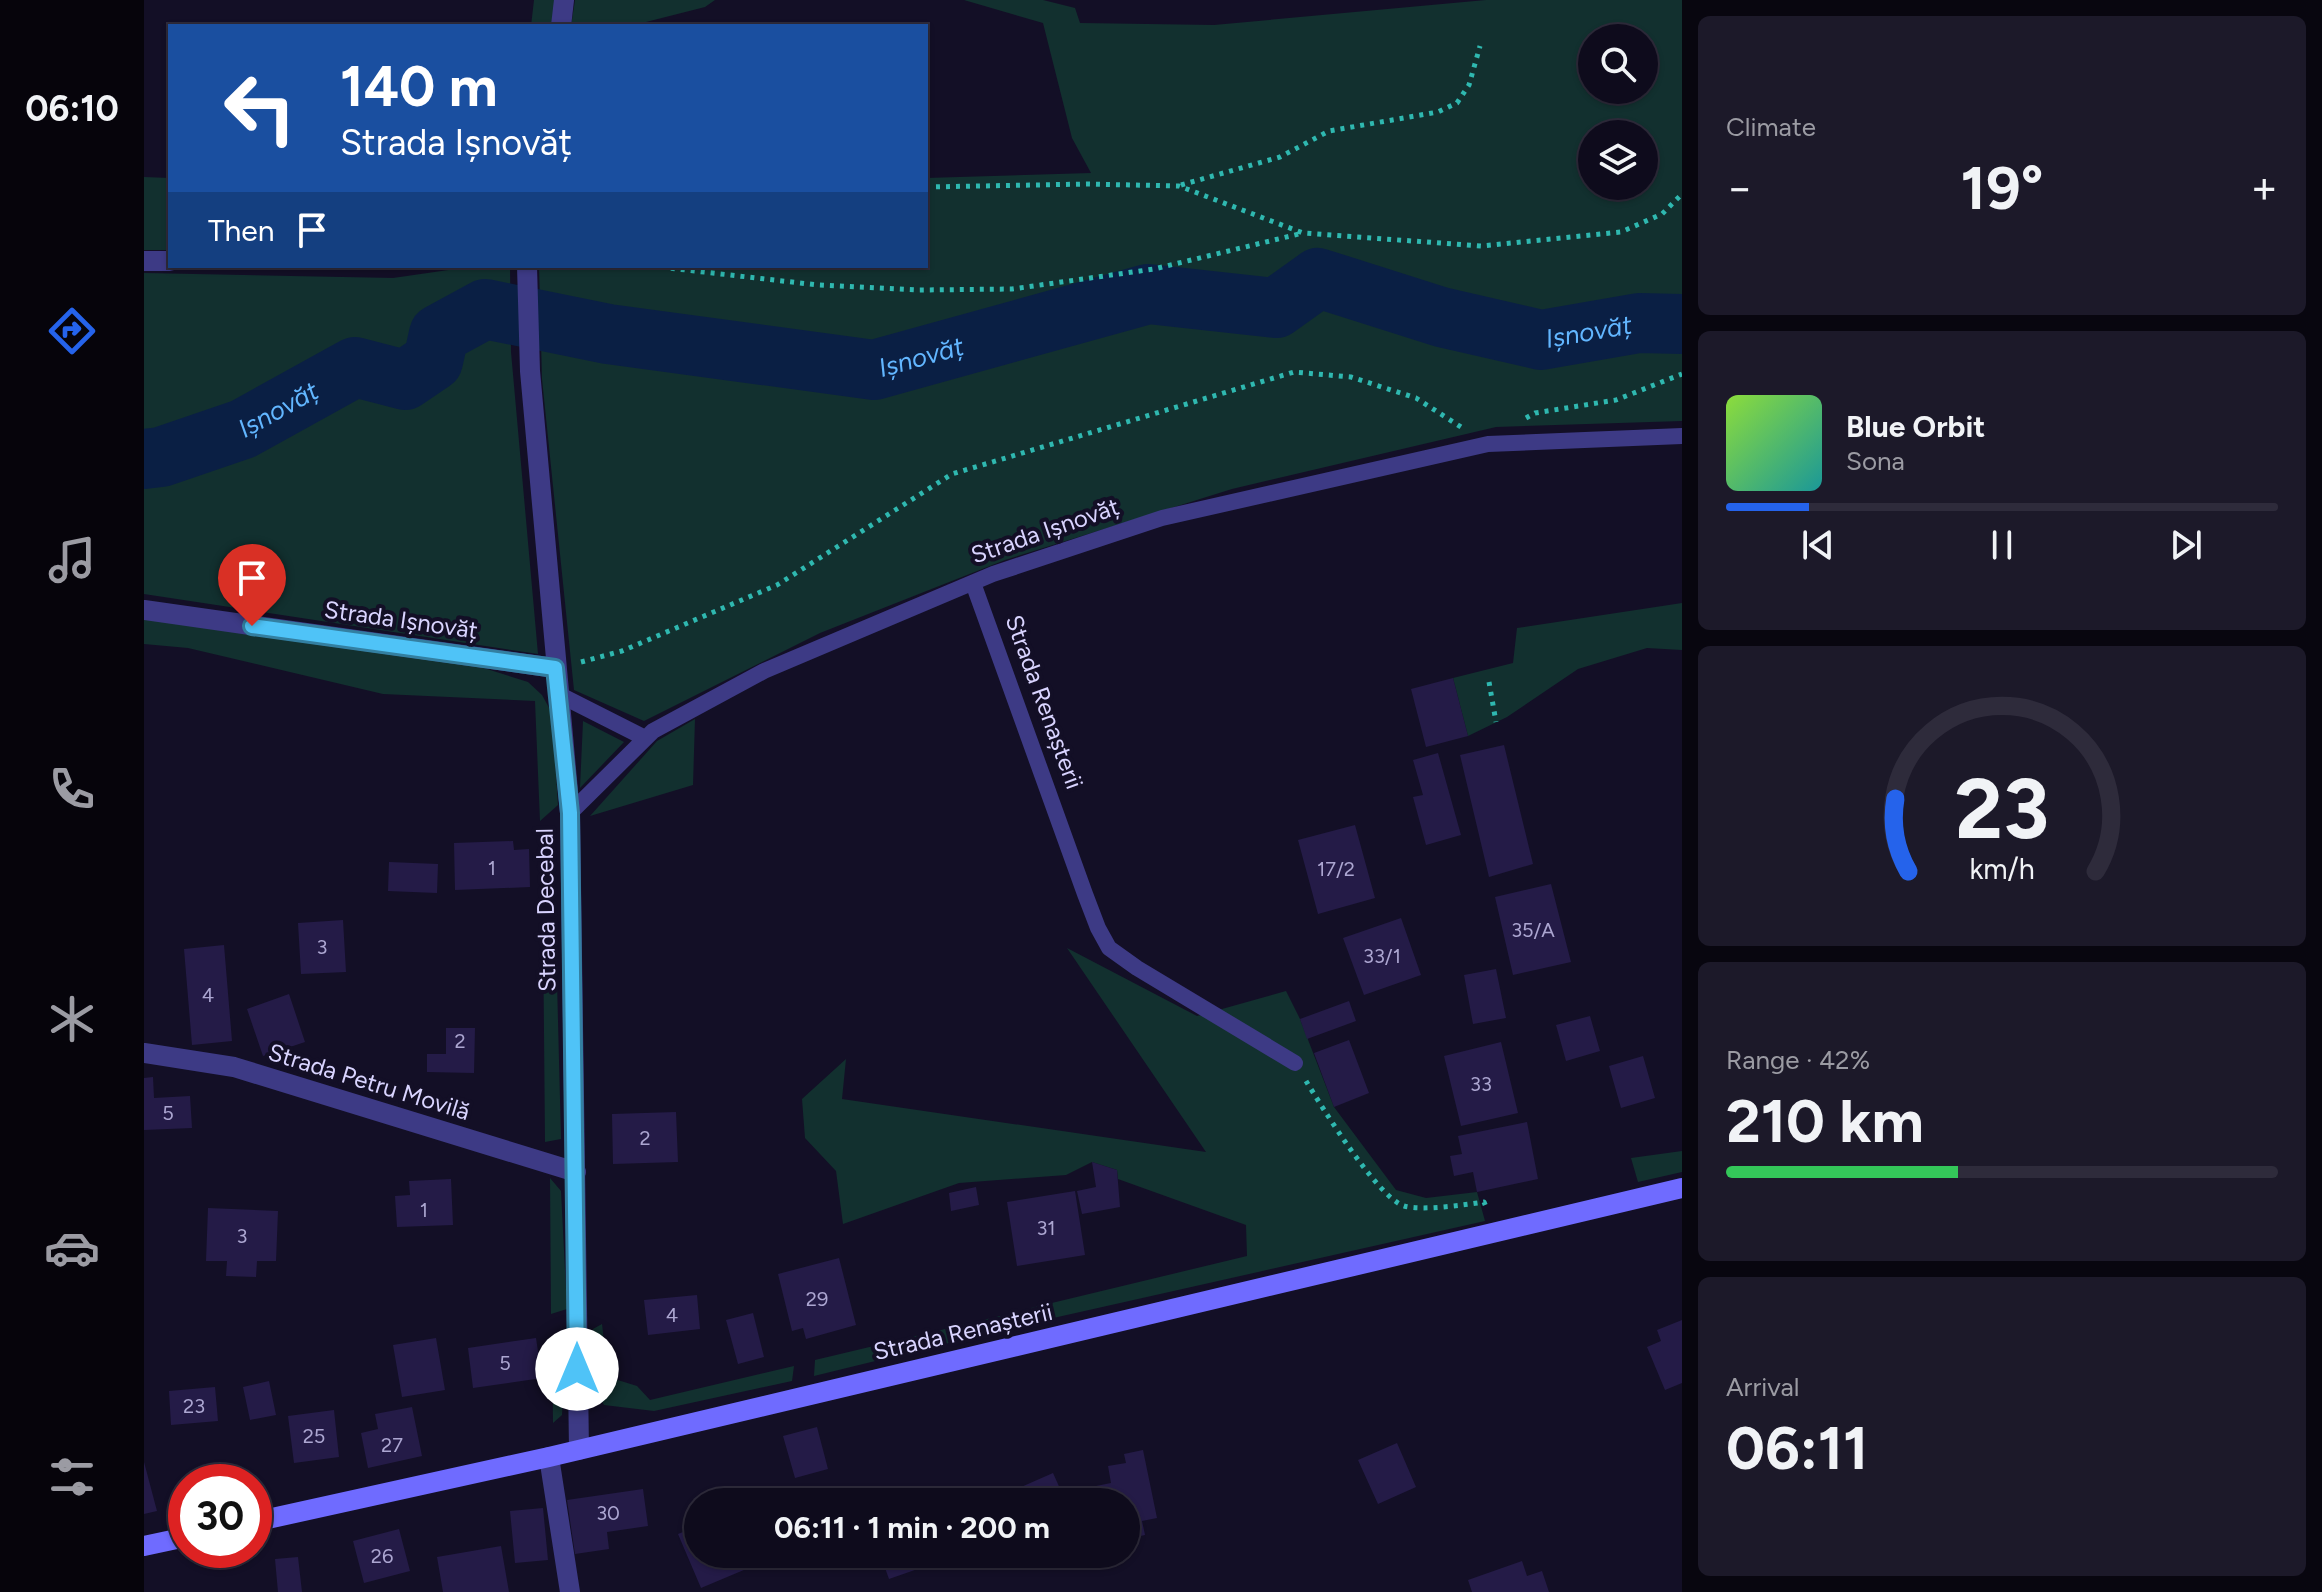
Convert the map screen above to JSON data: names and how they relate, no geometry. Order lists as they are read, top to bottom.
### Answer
{
  "streets": {
    "main road": ["Strada Renașterii"],
    "street": ["Strada Ișnovăț", "Strada Decebal", "Strada Petru Movilă"]
  },
  "crossings": [
    ["Strada Ișnovăț", "Strada Renașterii"],
    ["Strada Ișnovăț", "Strada Decebal"],
    ["Strada Renașterii", "Strada Decebal"],
    ["Strada Decebal", "Strada Petru Movilă"]
  ],
  "water": ["Ișnovăț"],
  "house_numbers": [
    "1",
    "17/2",
    "35/A",
    "3",
    "33/1",
    "4",
    "2",
    "33",
    "5",
    "2",
    "1",
    "31",
    "3",
    "29",
    "4",
    "5",
    "23",
    "25",
    "27",
    "30",
    "26"
  ],
  "page": {
    "tabs": "06:10",
    "tile": [
      "Climate",
      ["Range · 42%", "210 km"],
      ["Arrival", "06:11"]
    ],
    "turn": ["140 m", "Strada Ișnovăț"],
    "heat": ["−", "19°", "+"],
    "then": "Then",
    "song": ["Blue Orbit", "Sona"],
    "limit": "30",
    "trip": "06:11 · 1 min · 200 m",
    "gauge": ["23", "km/h"]
  }
}
